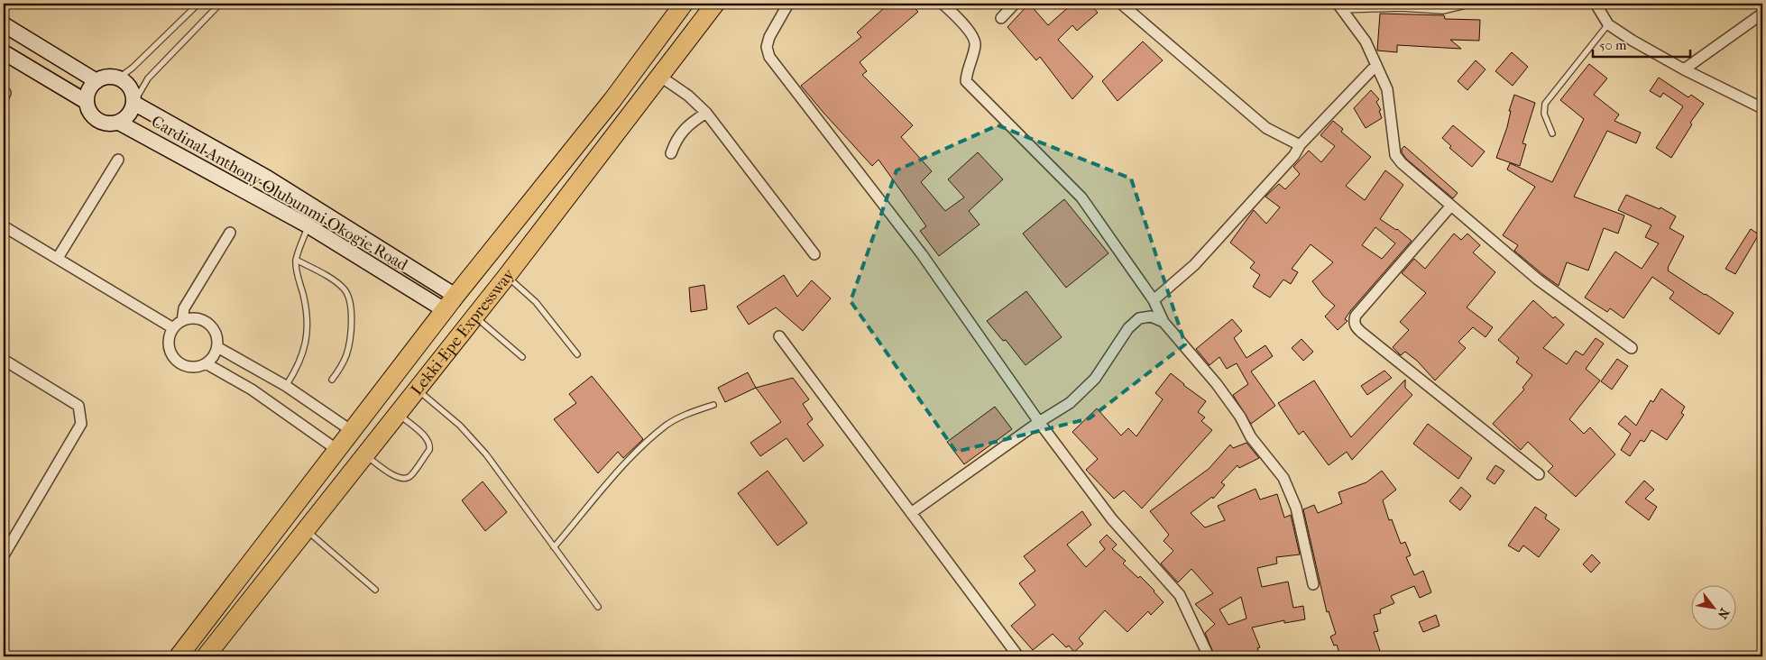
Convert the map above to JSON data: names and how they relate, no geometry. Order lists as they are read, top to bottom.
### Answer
{
  "streets": {
    "highway": ["Lekki-Epe Expressway"],
    "street": ["Cardinal Anthony Olubunmi Okogie Road"]
  },
  "crossings": [
    ["Cardinal Anthony Olubunmi Okogie Road", "Lekki-Epe Expressway"]
  ],
  "scale_bar": "50 m",
  "north": "bottom right"
}
